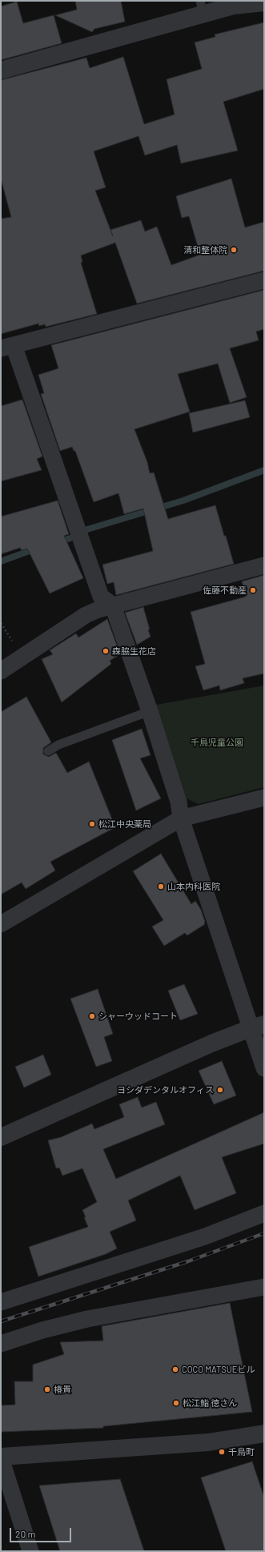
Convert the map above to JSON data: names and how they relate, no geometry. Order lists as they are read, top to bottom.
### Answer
{
  "parks": ["千鳥児童公園"],
  "places": [
    "清和整体院",
    "佐藤不動産",
    "森脇生花店",
    "松江中央薬局",
    "山本内科医院",
    "シャーウッドコート",
    "ヨシダデンタルオフィス",
    "COCO MATSUEビル",
    "椿貴",
    "松江鮨 徳さん",
    "千鳥町"
  ],
  "scale_bar": "20 m"
}
